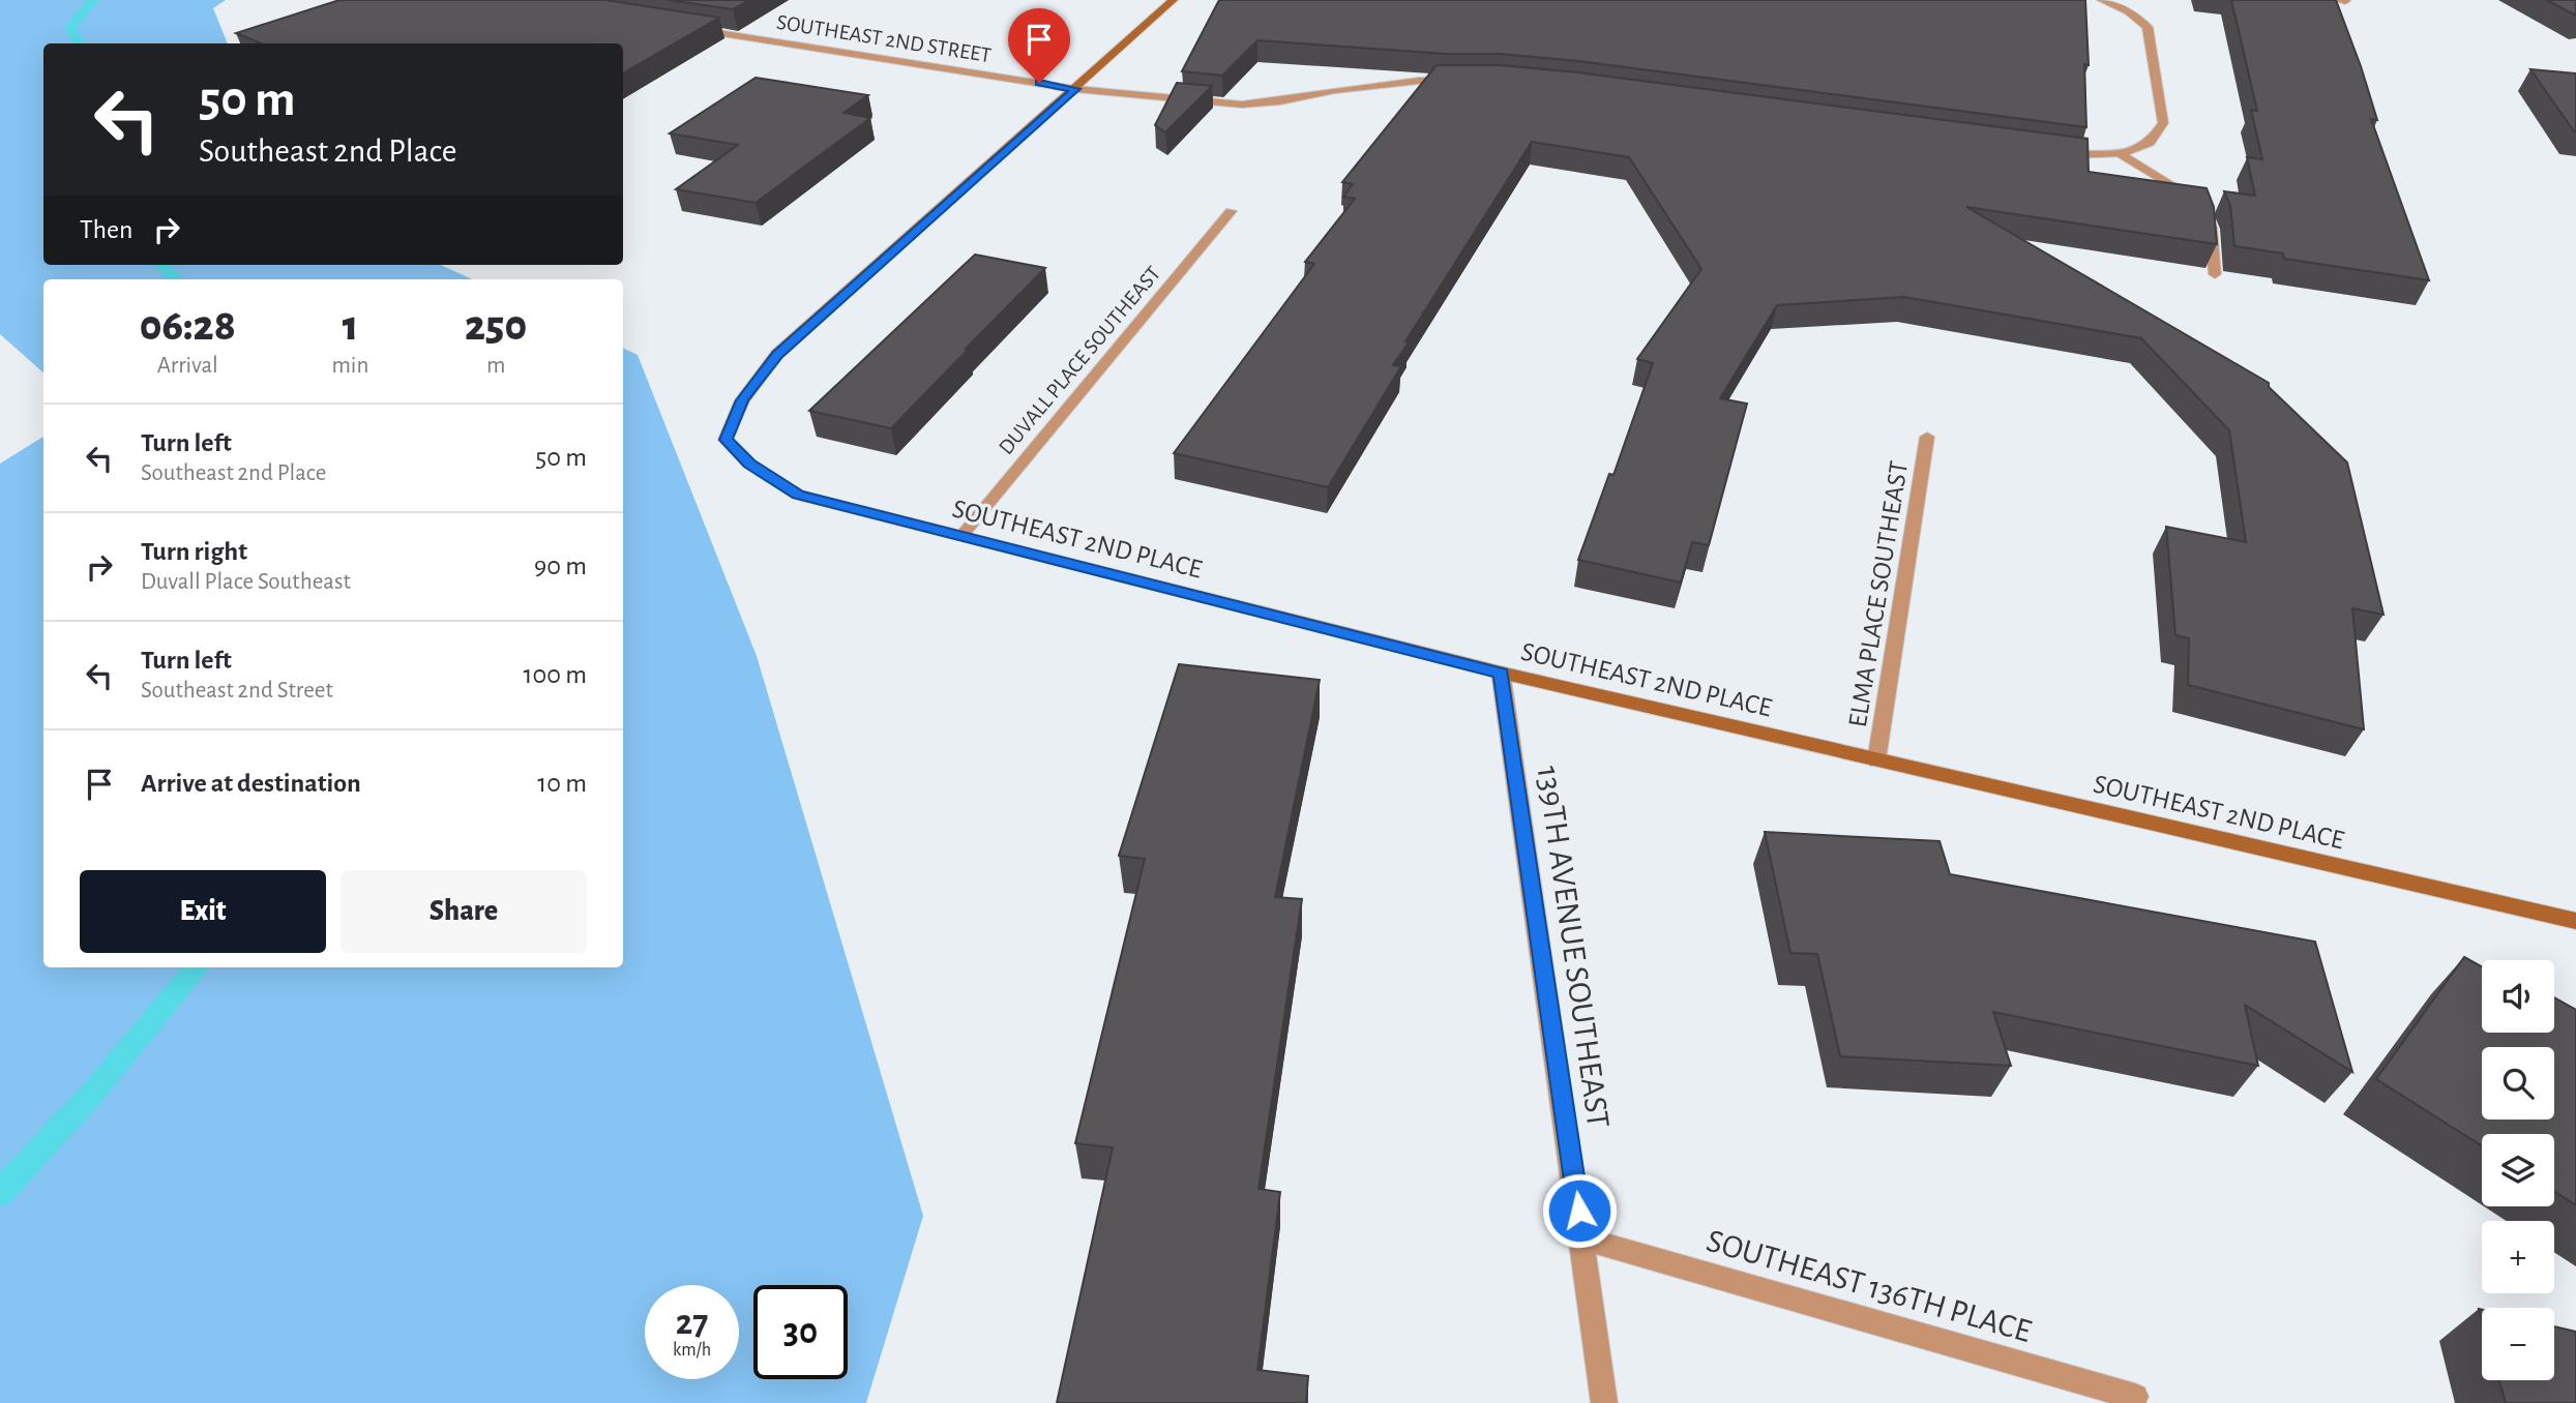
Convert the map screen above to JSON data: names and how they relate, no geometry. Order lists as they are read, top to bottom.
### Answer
{
  "streets": {
    "street": [
      "SOUTHEAST 2ND STREET",
      "DUVALL PLACE SOUTHEAST",
      "SOUTHEAST 2ND PLACE",
      "ELMA PLACE SOUTHEAST",
      "139TH AVENUE SOUTHEAST",
      "SOUTHEAST 136TH PLACE"
    ]
  },
  "crossings": [
    ["SOUTHEAST 2ND STREET", "SOUTHEAST 2ND PLACE"],
    ["DUVALL PLACE SOUTHEAST", "SOUTHEAST 2ND PLACE"],
    ["SOUTHEAST 2ND PLACE", "ELMA PLACE SOUTHEAST"],
    ["SOUTHEAST 2ND PLACE", "139TH AVENUE SOUTHEAST"],
    ["139TH AVENUE SOUTHEAST", "SOUTHEAST 136TH PLACE"]
  ],
  "page": {
    "turn": ["50 m", "Southeast 2nd Place"],
    "then": "Then",
    "eta": [
      "06:28",
      "Arrival",
      "1",
      "min",
      "250",
      "m"
    ],
    "list": [
      {
        "name": "Turn left",
        "note": "Southeast 2nd Place",
        "value": "50 m"
      },
      {
        "name": "Turn right",
        "note": "Duvall Place Southeast",
        "value": "90 m"
      },
      {
        "name": "Turn left",
        "note": "Southeast 2nd Street",
        "value": "100 m"
      },
      {
        "name": "Arrive at destination",
        "value": "10 m"
      }
    ],
    "buttons": ["Exit", "Share"],
    "map_buttons": ["+", "−"],
    "speed": "27 km/h",
    "limit": "30"
  }
}
